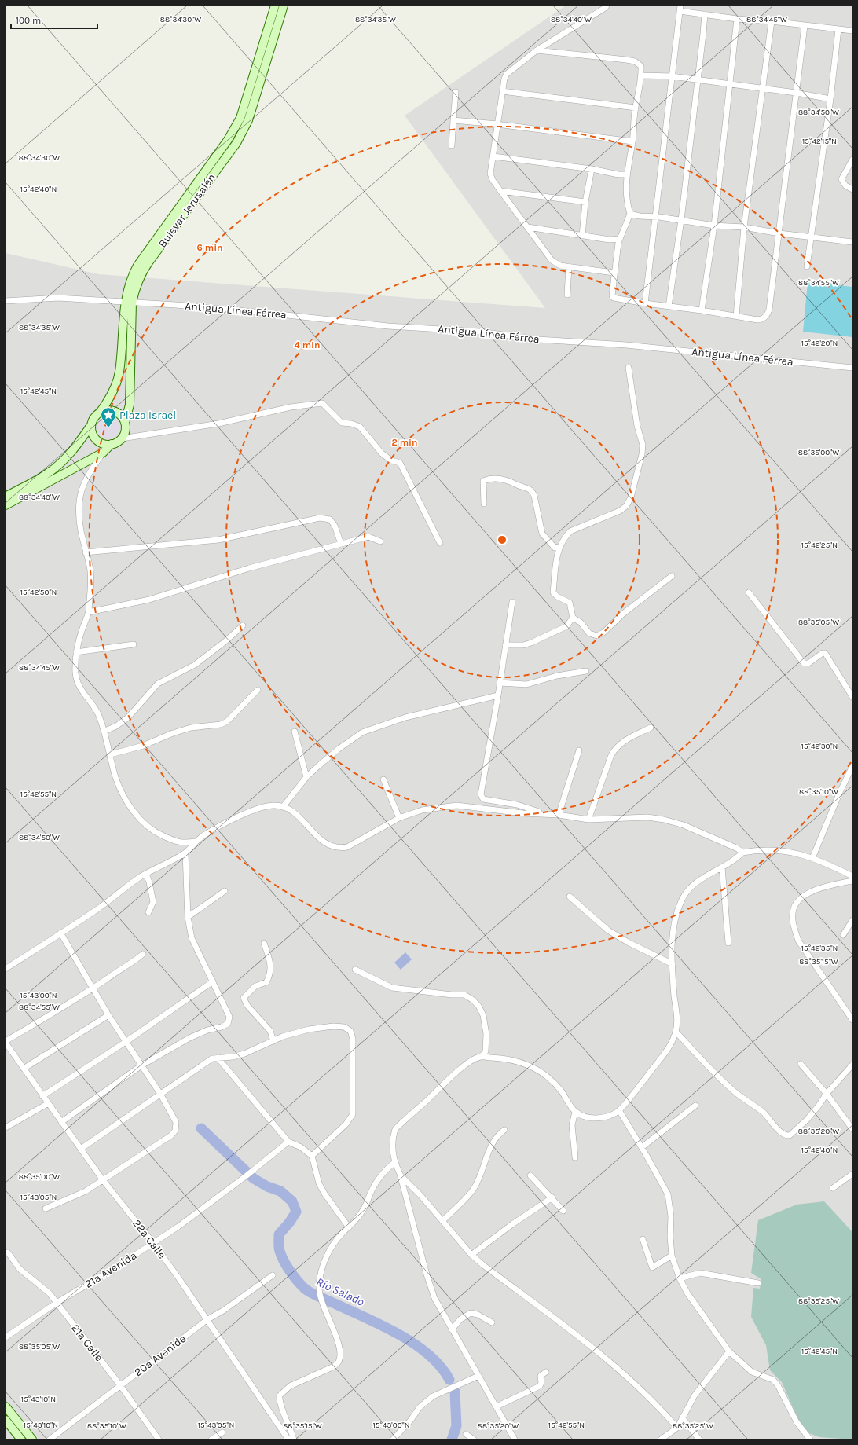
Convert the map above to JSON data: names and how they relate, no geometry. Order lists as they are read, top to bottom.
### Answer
{
  "streets": {
    "main road": ["Bulevar Jerusalén"],
    "street": [
      "Antigua Línea Férrea",
      "22a Calle",
      "21a Avenida",
      "21a Calle",
      "20a Avenida"
    ]
  },
  "crossings": [
    ["Bulevar Jerusalén", "Antigua Línea Férrea"],
    ["22a Calle", "21a Avenida"],
    ["22a Calle", "20a Avenida"],
    ["21a Avenida", "21a Calle"],
    ["21a Calle", "20a Avenida"]
  ],
  "water": ["Río Salado"],
  "places": {
    "place": ["Plaza Israel"]
  },
  "scale_bar": "100 m",
  "coordinates": [
    "88°34'30\"W",
    "88°34'35\"W",
    "88°34'40\"W",
    "88°34'45\"W",
    "88°34'50\"W",
    "15°42'15\"N",
    "15°42'40\"N",
    "88°34'55\"W",
    "15°42'20\"N",
    "15°42'45\"N",
    "88°35'00\"W",
    "15°42'25\"N",
    "15°42'50\"N",
    "88°35'05\"W",
    "15°42'30\"N",
    "88°35'10\"W",
    "15°42'55\"N",
    "15°42'35\"N",
    "88°35'15\"W",
    "15°43'00\"N",
    "88°35'20\"W",
    "15°43'05\"N",
    "88°35'25\"W",
    "15°43'10\"N"
  ],
  "rings": ["6 min", "4 min", "2 min"]
}
